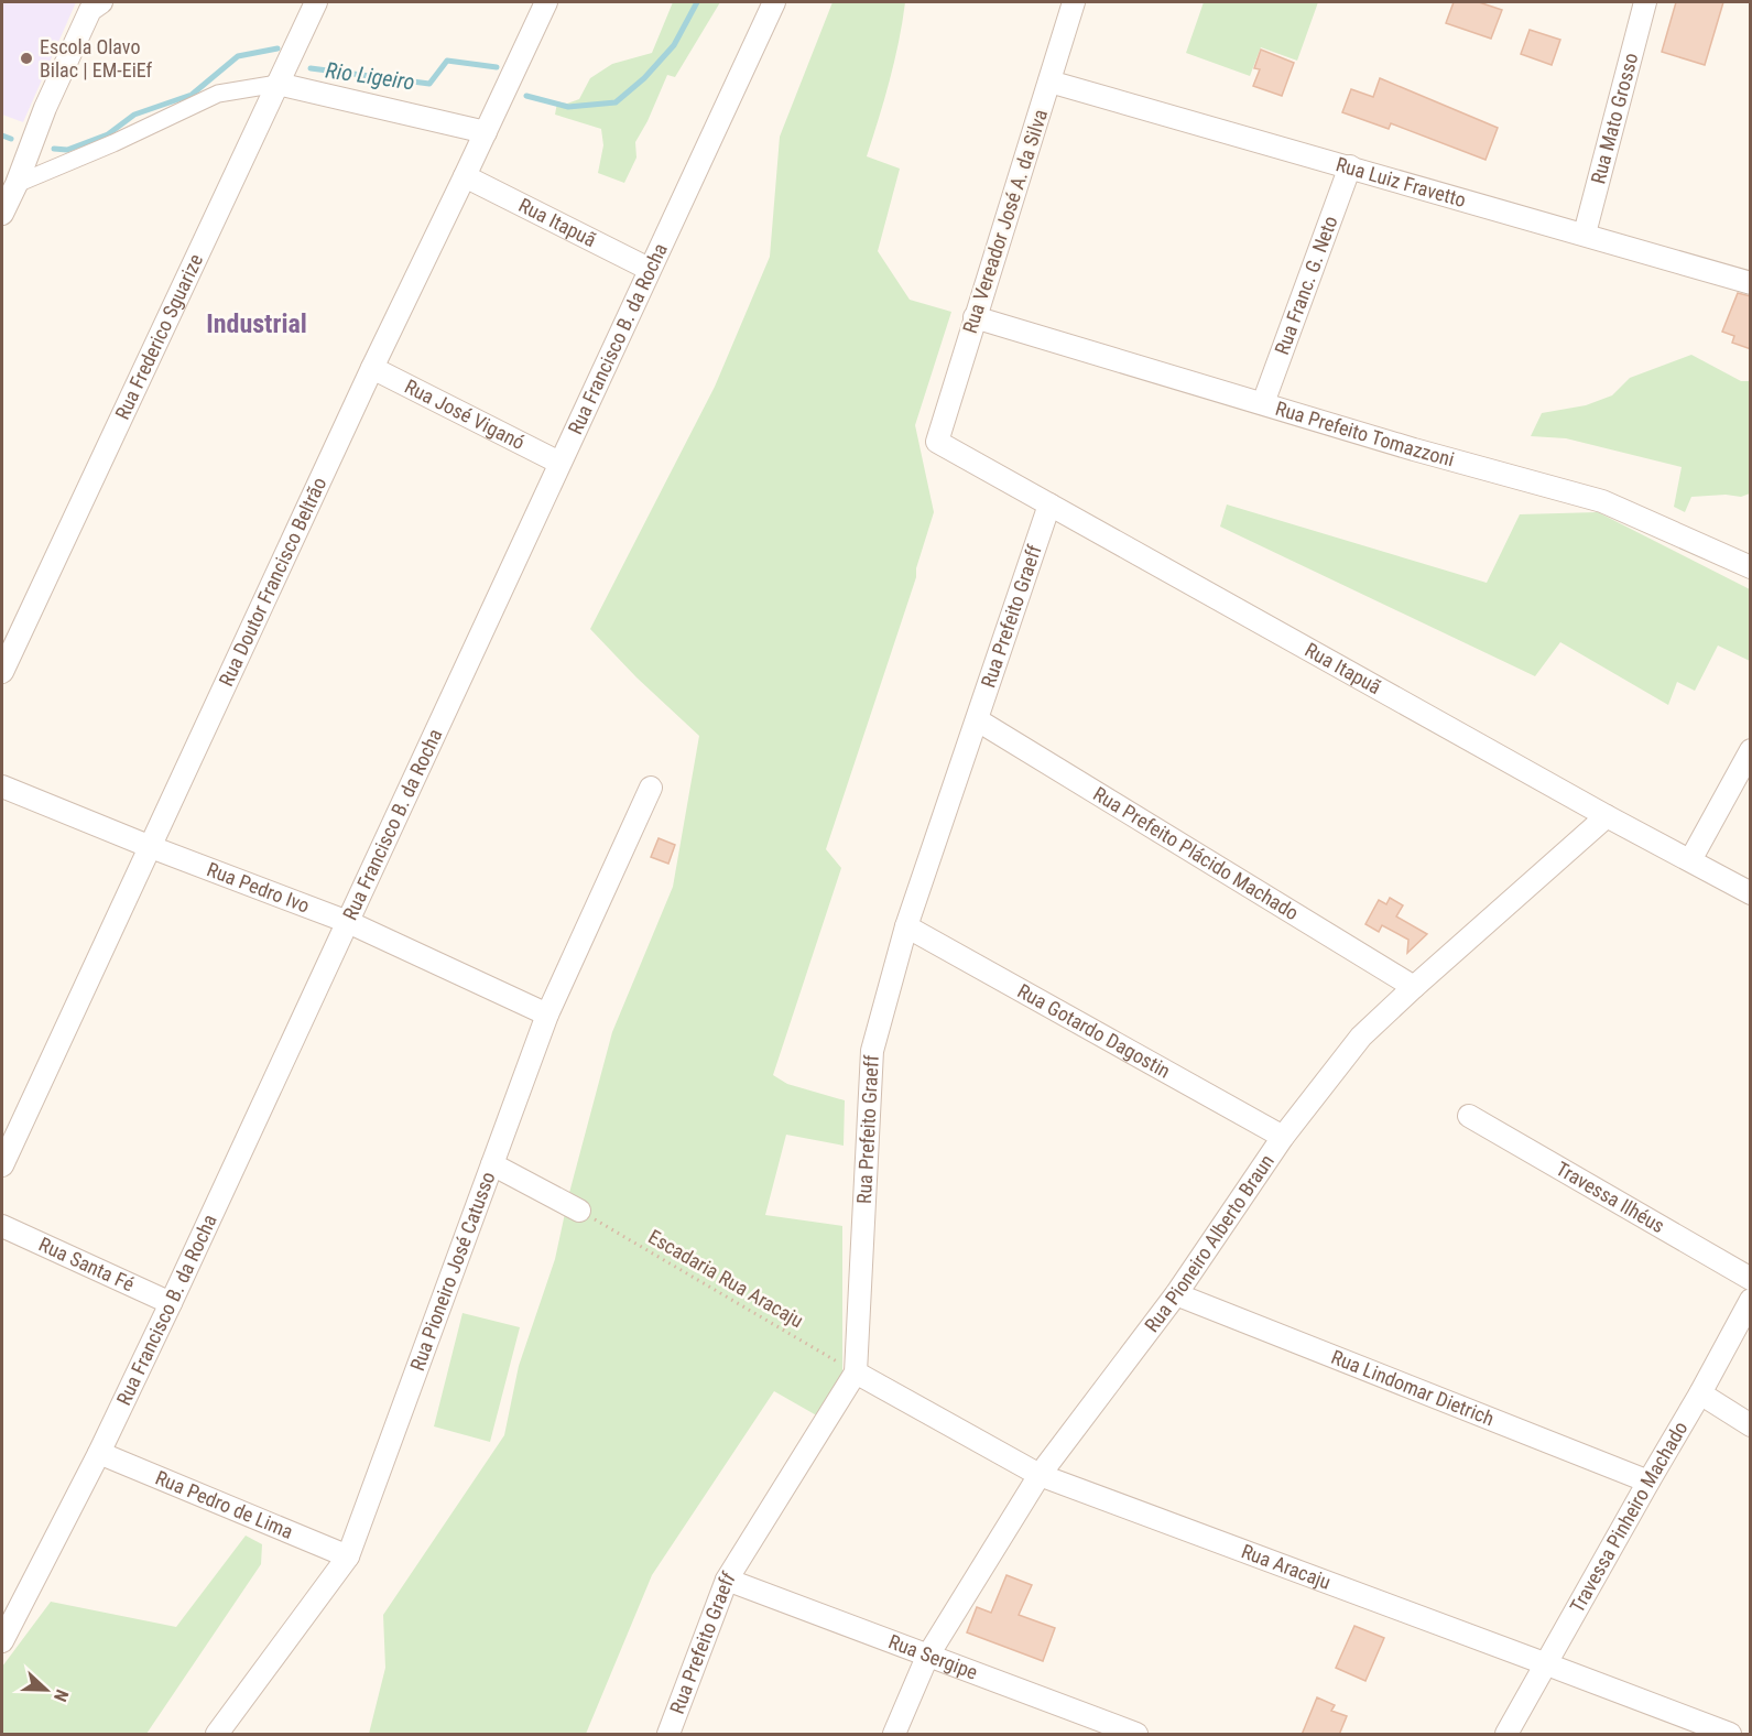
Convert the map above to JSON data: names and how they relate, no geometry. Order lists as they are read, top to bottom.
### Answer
{
  "streets": {
    "street": [
      "Rua Mato Grosso",
      "Rua Luiz Fravetto",
      "Rua Vereador José A. da Silva",
      "Rua Itapuã",
      "Rua Franc. G. Neto",
      "Rua Frederico Sguarize",
      "Rua Francisco B. da Rocha",
      "Rua José Viganó",
      "Rua Prefeito Tomazzoni",
      "Rua Doutor Francisco Beltrão",
      "Rua Prefeito Graeff",
      "Rua Prefeito Plácido Machado",
      "Rua Pedro Ivo",
      "Rua Gotardo Dagostin",
      "Travessa Ilhéus",
      "Rua Pioneiro Alberto Braun",
      "Rua Santa Fé",
      "Rua Pioneiro José Catusso",
      "Rua Lindomar Dietrich",
      "Rua Pedro de Lima",
      "Travessa Pinheiro Machado",
      "Rua Aracaju",
      "Rua Sergipe"
    ],
    "path": ["Escadaria Rua Aracaju"]
  },
  "crossings": [
    ["Rua Mato Grosso", "Rua Luiz Fravetto"],
    ["Rua Luiz Fravetto", "Rua Vereador José A. da Silva"],
    ["Rua Luiz Fravetto", "Rua Franc. G. Neto"],
    ["Rua Vereador José A. da Silva", "Rua Itapuã"],
    ["Rua Vereador José A. da Silva", "Rua Prefeito Tomazzoni"],
    ["Rua Itapuã", "Rua Francisco B. da Rocha"],
    ["Rua Itapuã", "Rua Doutor Francisco Beltrão"],
    ["Rua Itapuã", "Rua Prefeito Graeff"],
    ["Rua Itapuã", "Rua Pioneiro Alberto Braun"],
    ["Rua Franc. G. Neto", "Rua Prefeito Tomazzoni"],
    ["Rua Francisco B. da Rocha", "Rua José Viganó"],
    ["Rua Francisco B. da Rocha", "Rua Pedro Ivo"],
    ["Rua Francisco B. da Rocha", "Rua Santa Fé"],
    ["Rua Francisco B. da Rocha", "Rua Pedro de Lima"],
    ["Rua José Viganó", "Rua Doutor Francisco Beltrão"],
    ["Rua Doutor Francisco Beltrão", "Rua Pedro Ivo"],
    ["Rua Prefeito Graeff", "Rua Prefeito Plácido Machado"],
    ["Rua Prefeito Graeff", "Rua Gotardo Dagostin"],
    ["Rua Prefeito Graeff", "Escadaria Rua Aracaju"],
    ["Rua Prefeito Graeff", "Rua Aracaju"],
    ["Rua Prefeito Graeff", "Rua Sergipe"],
    ["Rua Prefeito Plácido Machado", "Rua Pioneiro Alberto Braun"],
    ["Rua Pedro Ivo", "Rua Pioneiro José Catusso"],
    ["Rua Gotardo Dagostin", "Rua Pioneiro Alberto Braun"],
    ["Rua Pioneiro Alberto Braun", "Rua Lindomar Dietrich"],
    ["Rua Pioneiro Alberto Braun", "Rua Aracaju"],
    ["Rua Pioneiro Alberto Braun", "Rua Sergipe"],
    ["Rua Pioneiro José Catusso", "Rua Pedro de Lima"],
    ["Escadaria Rua Aracaju", "Rua Aracaju"],
    ["Rua Lindomar Dietrich", "Travessa Pinheiro Machado"],
    ["Travessa Pinheiro Machado", "Rua Aracaju"]
  ],
  "districts": ["Industrial"],
  "water": ["Rio Ligeiro"],
  "places": ["Escola Olavo Bilac | EM-EiEf"],
  "north": "right"
}
